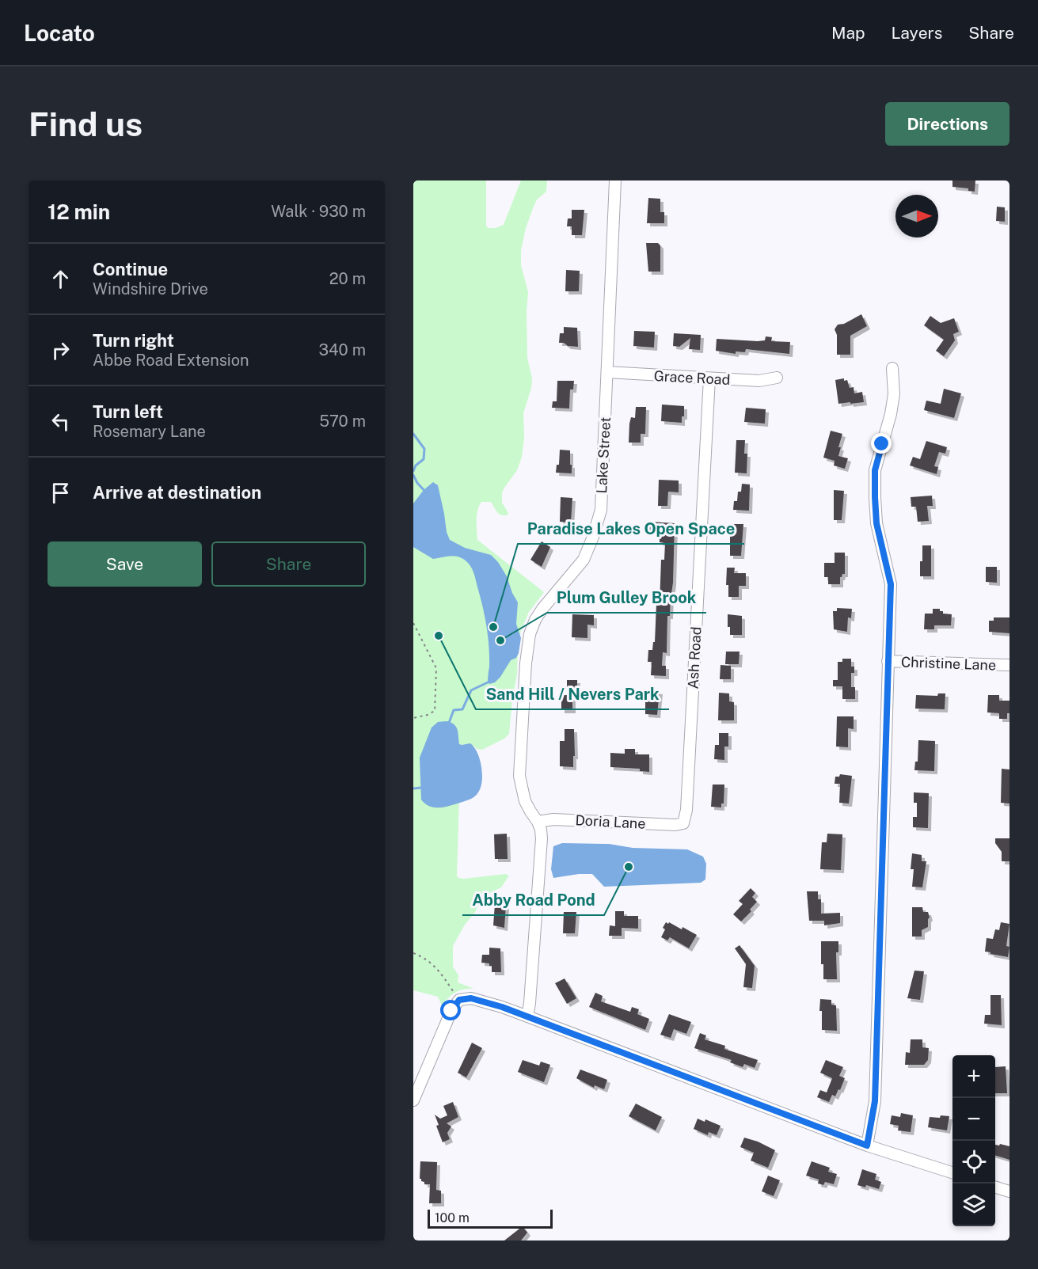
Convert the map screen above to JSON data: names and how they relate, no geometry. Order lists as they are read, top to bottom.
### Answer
{
  "streets": {
    "street": [
      "Grace Road",
      "Lake Street",
      "Ash Road",
      "Christine Lane",
      "Doria Lane"
    ]
  },
  "crossings": [
    ["Grace Road", "Lake Street"],
    ["Grace Road", "Ash Road"],
    ["Lake Street", "Doria Lane"],
    ["Ash Road", "Doria Lane"]
  ],
  "places": [
    "Paradise Lakes Open Space",
    "Sand Hill / Nevers Park",
    "Plum Gulley Brook",
    "Abby Road Pond"
  ],
  "scale_bar": "100 m",
  "north": "right",
  "page": {
    "header": "Locato",
    "nav": ["Map", "Layers", "Share"],
    "buttons": [
      "Directions",
      ["Save", "Share"]
    ],
    "title": "Find us",
    "heading": ["12 min", "Walk · 930 m"],
    "list": [
      ["Continue", "Windshire Drive", "20 m"],
      ["Turn right", "Abbe Road Extension", "340 m"],
      ["Turn left", "Rosemary Lane", "570 m"],
      "Arrive at destination"
    ],
    "map_buttons": ["+", "−"],
    "scale": "100 m"
  }
}
